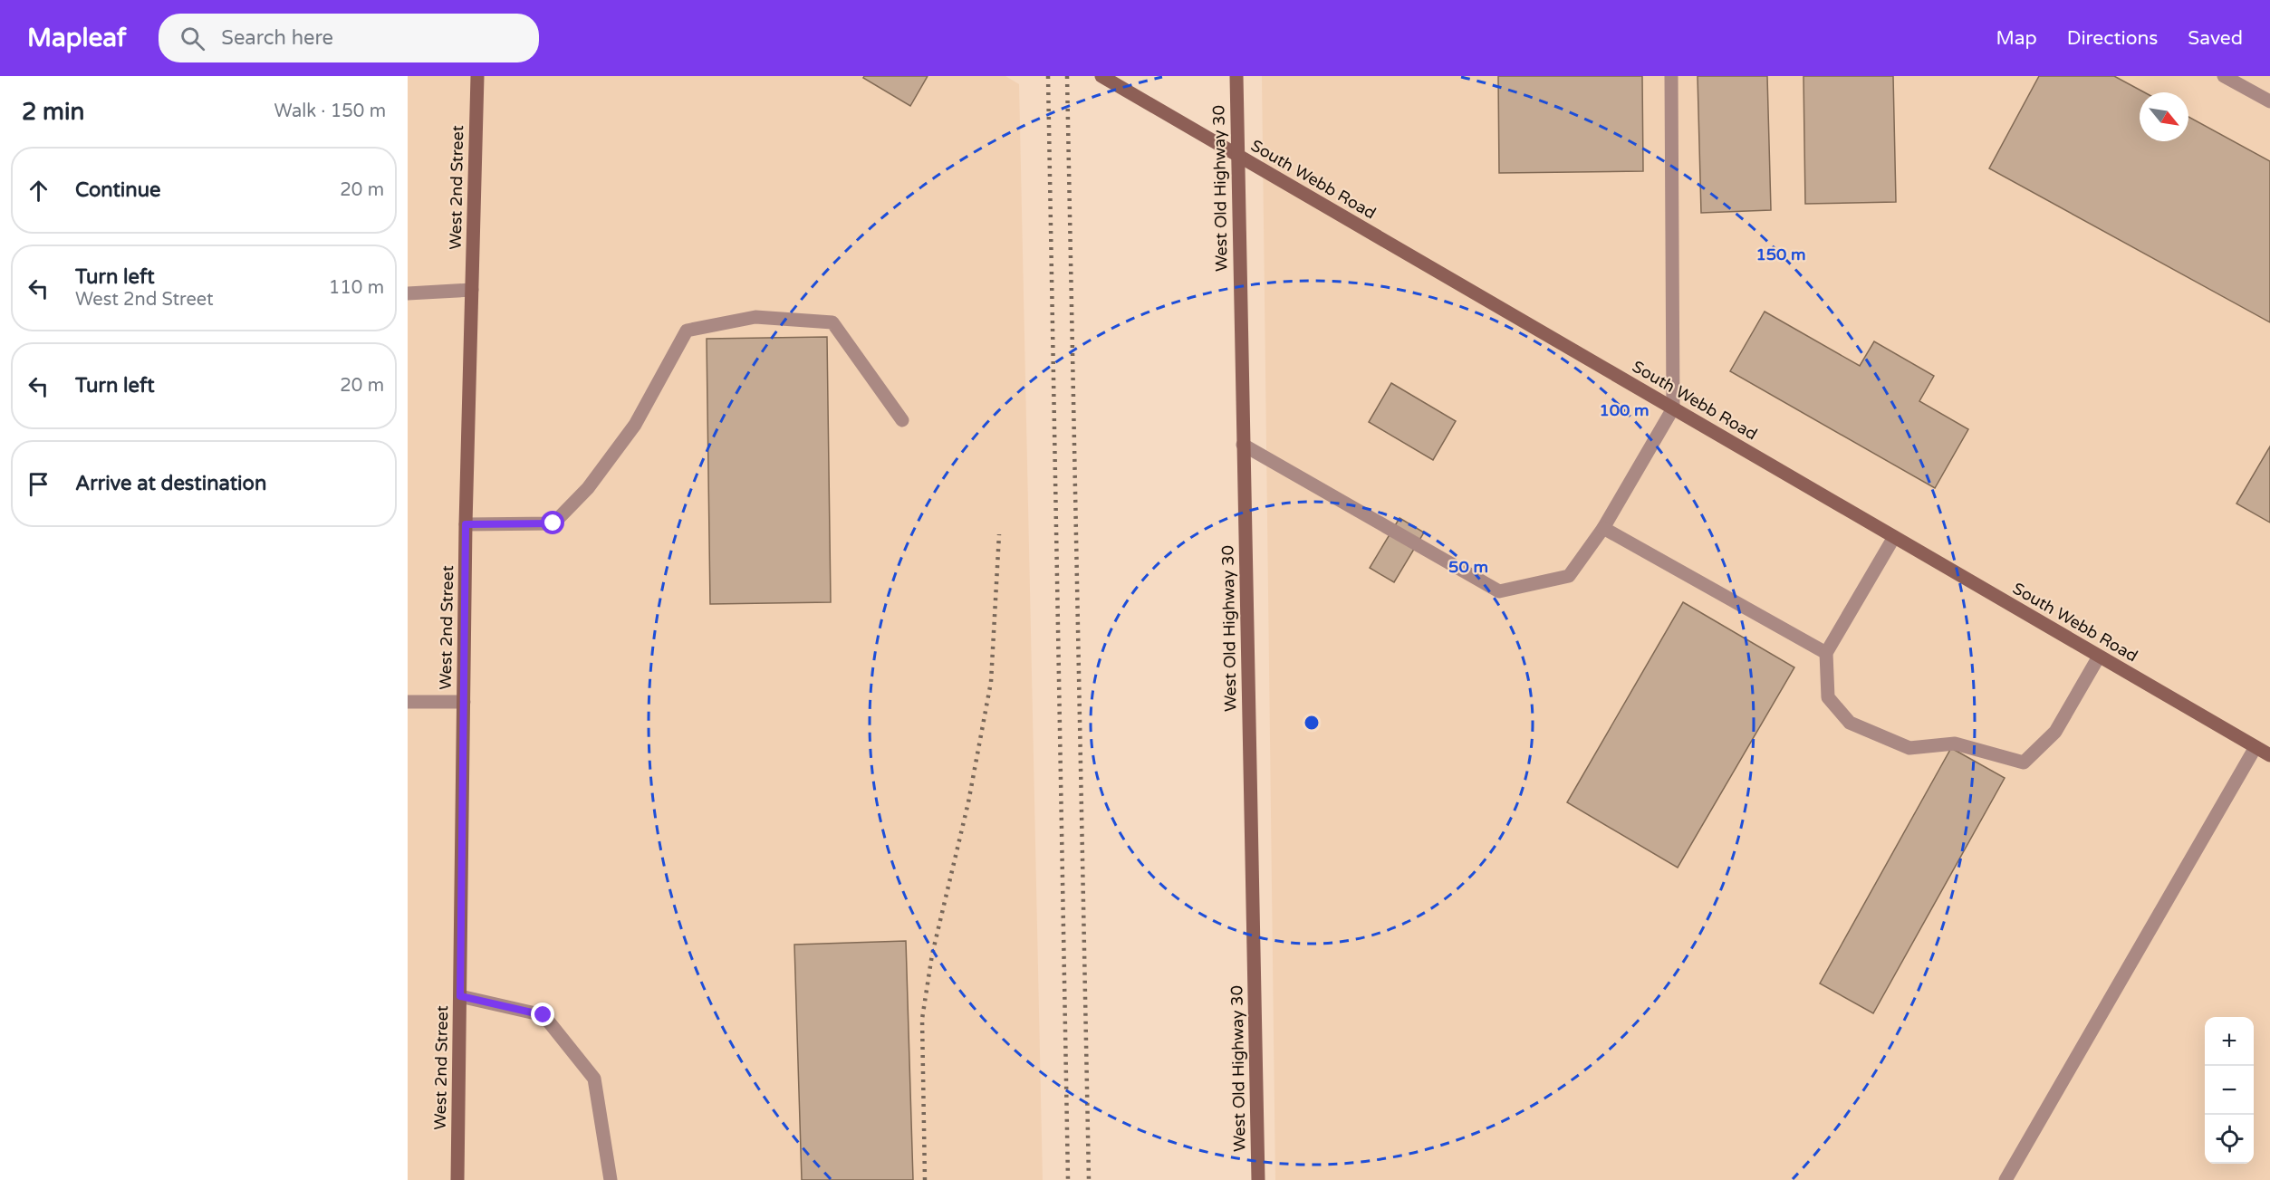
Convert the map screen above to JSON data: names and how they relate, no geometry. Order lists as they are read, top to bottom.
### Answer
{
  "streets": {
    "street": ["South Webb Road", "West 2nd Street", "West Old Highway 30"]
  },
  "crossings": [
    ["South Webb Road", "West Old Highway 30"]
  ],
  "north": "bottom right",
  "page": {
    "header": "Mapleaf",
    "search": "Search here",
    "nav": ["Map", "Directions", "Saved"],
    "heading": ["2 min", "Walk · 150 m"],
    "list": [
      ["Continue", "20 m"],
      ["Turn left", "West 2nd Street", "110 m"],
      ["Turn left", "20 m"],
      "Arrive at destination"
    ],
    "map_buttons": ["+", "−"]
  },
  "rings": ["150 m", "100 m", "50 m"]
}
